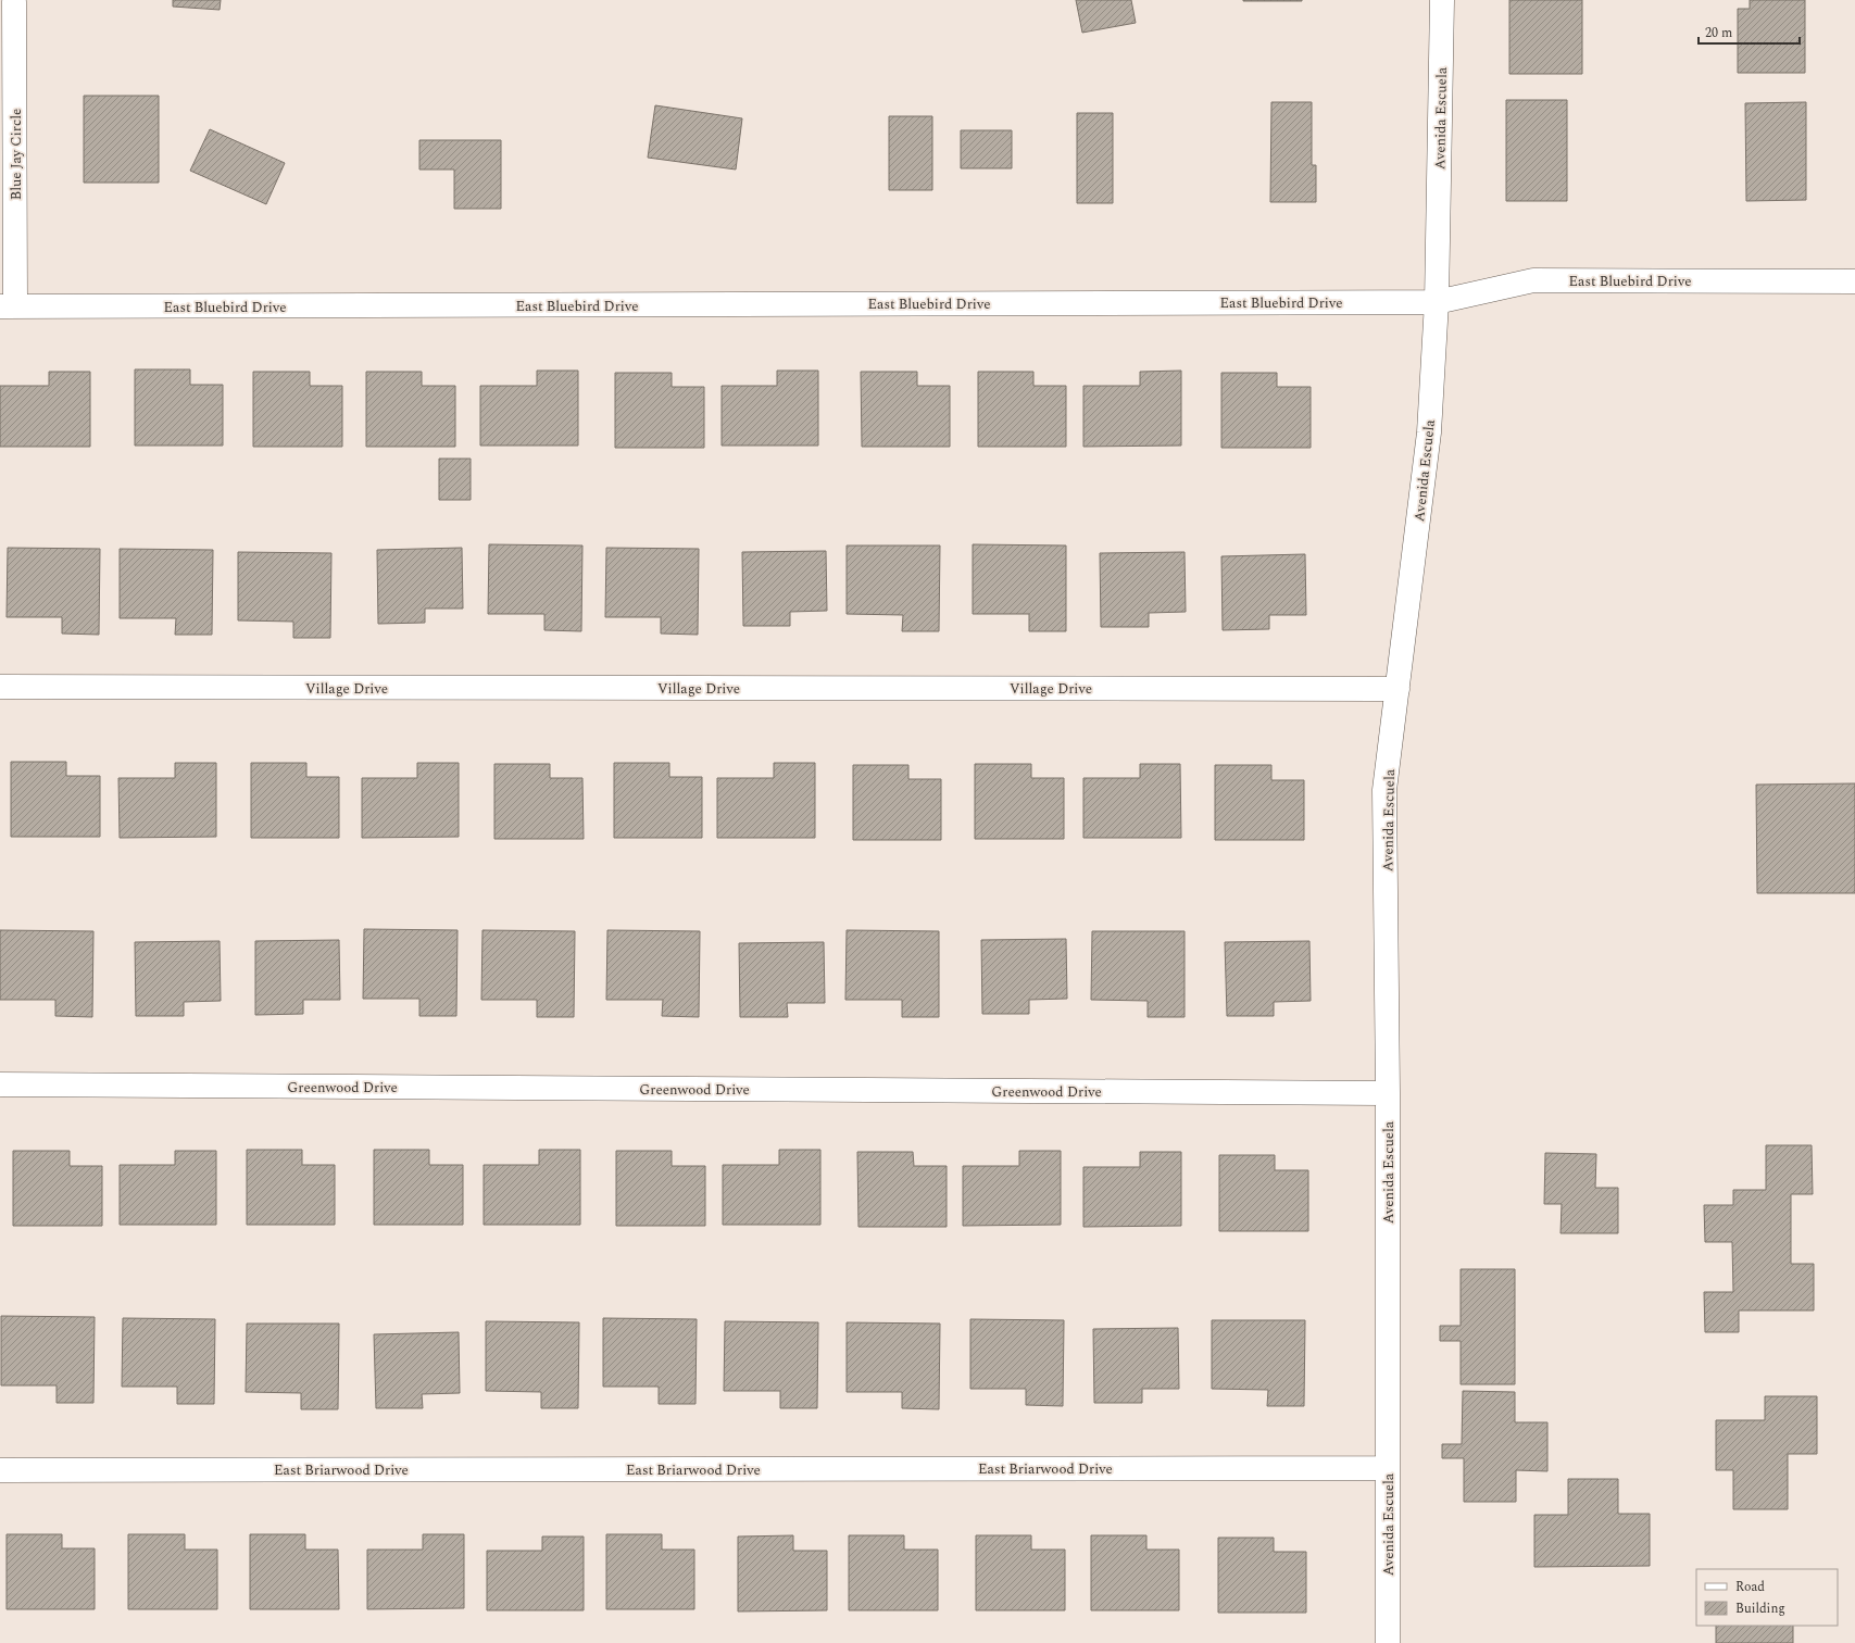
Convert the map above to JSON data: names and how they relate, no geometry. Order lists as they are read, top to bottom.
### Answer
{
  "streets": {
    "street": [
      "Avenida Escuela",
      "Blue Jay Circle",
      "East Bluebird Drive",
      "Village Drive",
      "Greenwood Drive",
      "East Briarwood Drive"
    ]
  },
  "crossings": [
    ["Avenida Escuela", "East Bluebird Drive"],
    ["Avenida Escuela", "Village Drive"],
    ["Avenida Escuela", "Greenwood Drive"],
    ["Avenida Escuela", "East Briarwood Drive"],
    ["Blue Jay Circle", "East Bluebird Drive"]
  ],
  "legend": ["Road", "Building"],
  "scale_bar": "20 m"
}
